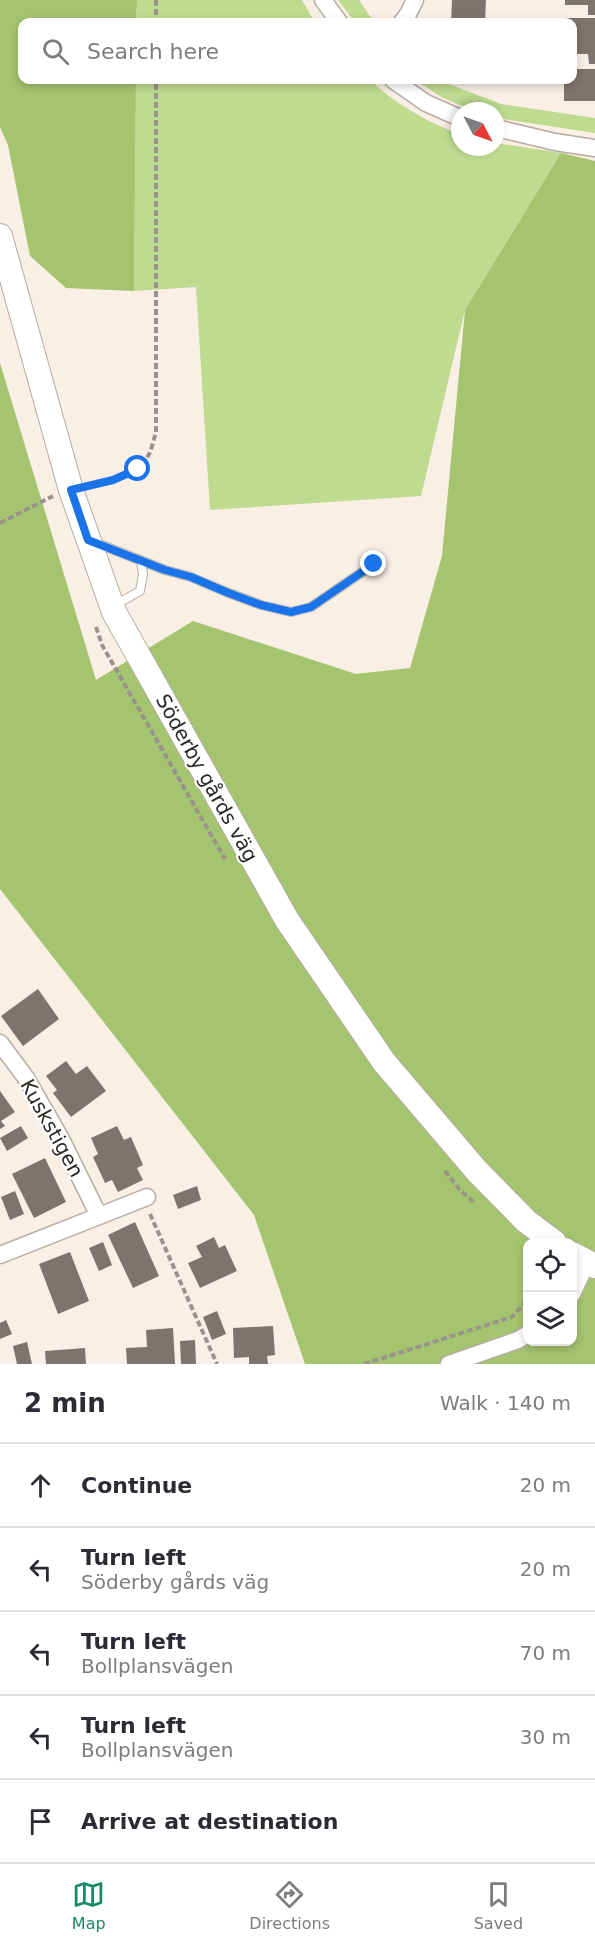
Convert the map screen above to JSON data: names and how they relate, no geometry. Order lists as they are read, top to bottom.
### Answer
{
  "streets": {
    "main road": ["Söderby gårds väg"],
    "street": ["Kuskstigen"]
  },
  "north": "bottom right",
  "page": {
    "search": "Search here",
    "heading": ["2 min", "Walk · 140 m"],
    "list": [
      ["Continue", "20 m"],
      ["Turn left", "Söderby gårds väg", "20 m"],
      ["Turn left", "Bollplansvägen", "70 m"],
      ["Turn left", "Bollplansvägen", "30 m"],
      "Arrive at destination"
    ],
    "nav": ["Map", "Directions", "Saved"]
  }
}
